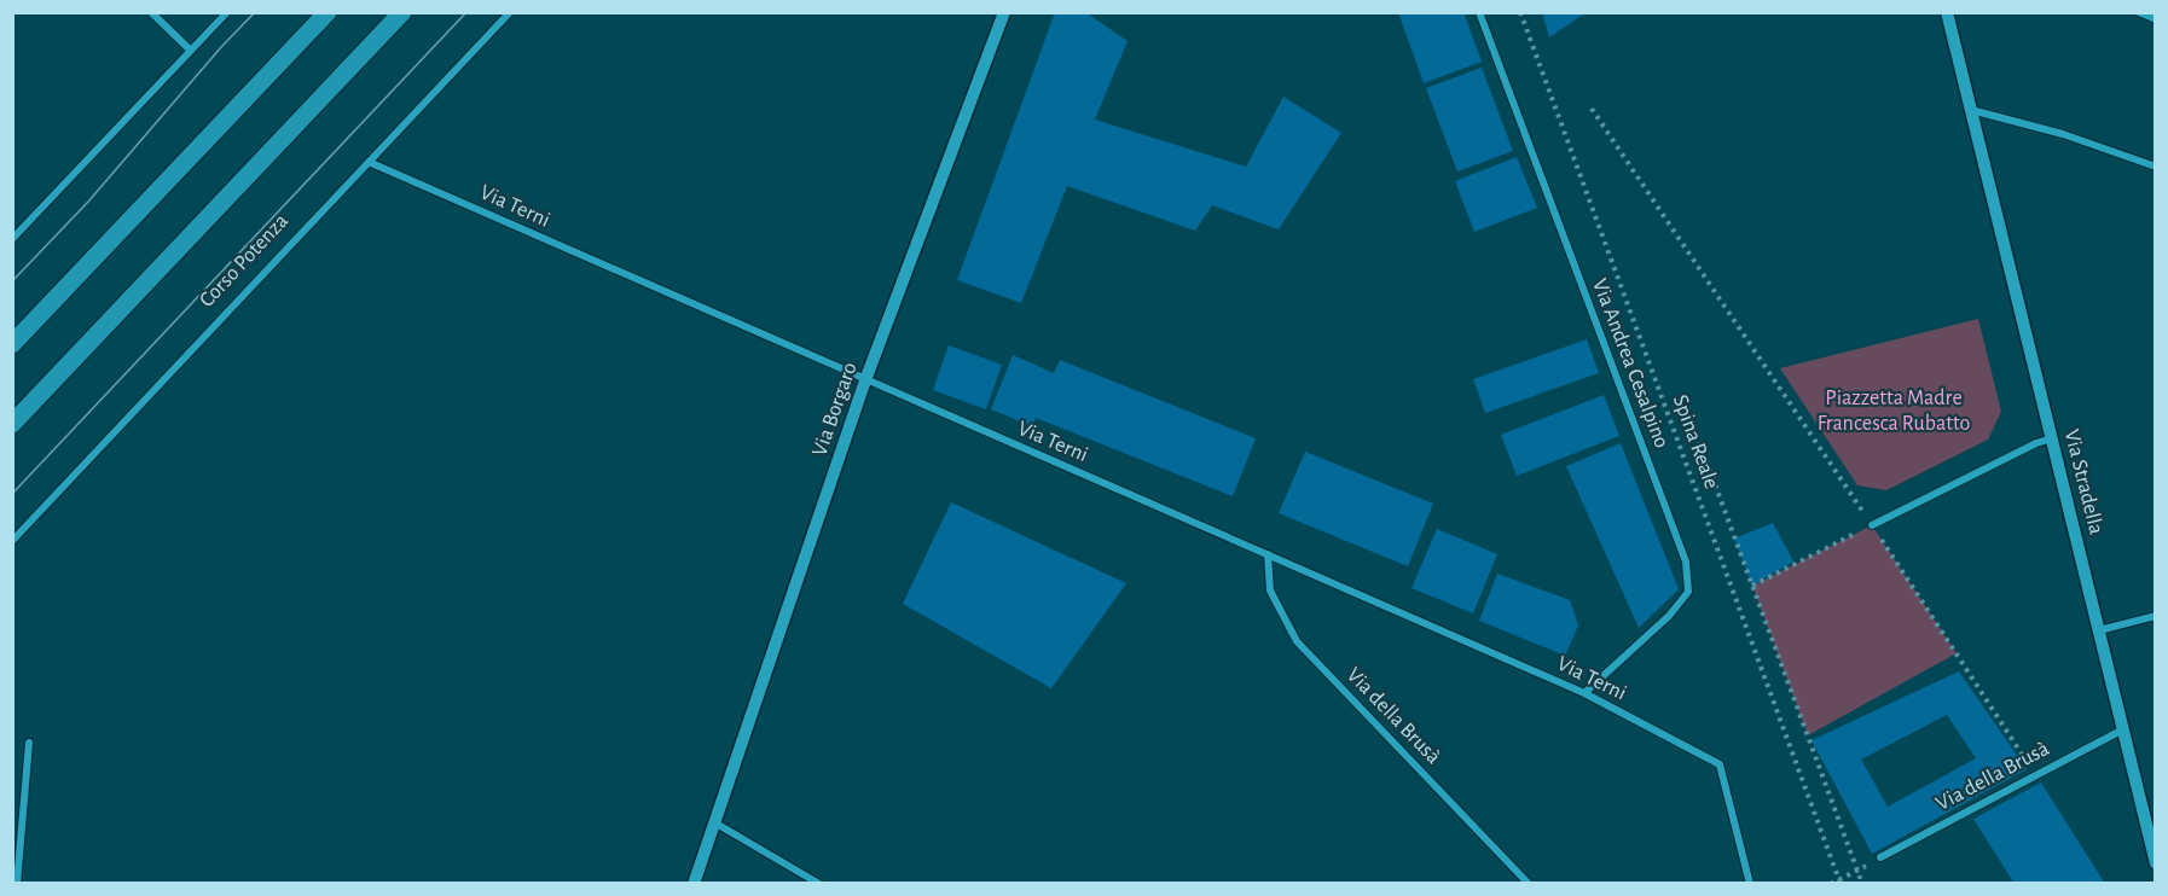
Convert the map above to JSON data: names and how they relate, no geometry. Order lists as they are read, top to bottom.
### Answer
{
  "streets": {
    "street": [
      "Via Terni",
      "Corso Potenza",
      "Via Andrea Cesalpino",
      "Via Borgaro",
      "Via Stradella",
      "Via della Brusà"
    ],
    "path": ["Spina Reale"]
  },
  "crossings": [
    ["Via Terni", "Corso Potenza"],
    ["Via Terni", "Via Andrea Cesalpino"],
    ["Via Terni", "Via Borgaro"],
    ["Via Terni", "Via della Brusà"],
    ["Via Stradella", "Via della Brusà"]
  ],
  "parks": ["Piazzetta Madre Francesca Rubatto"]
}
